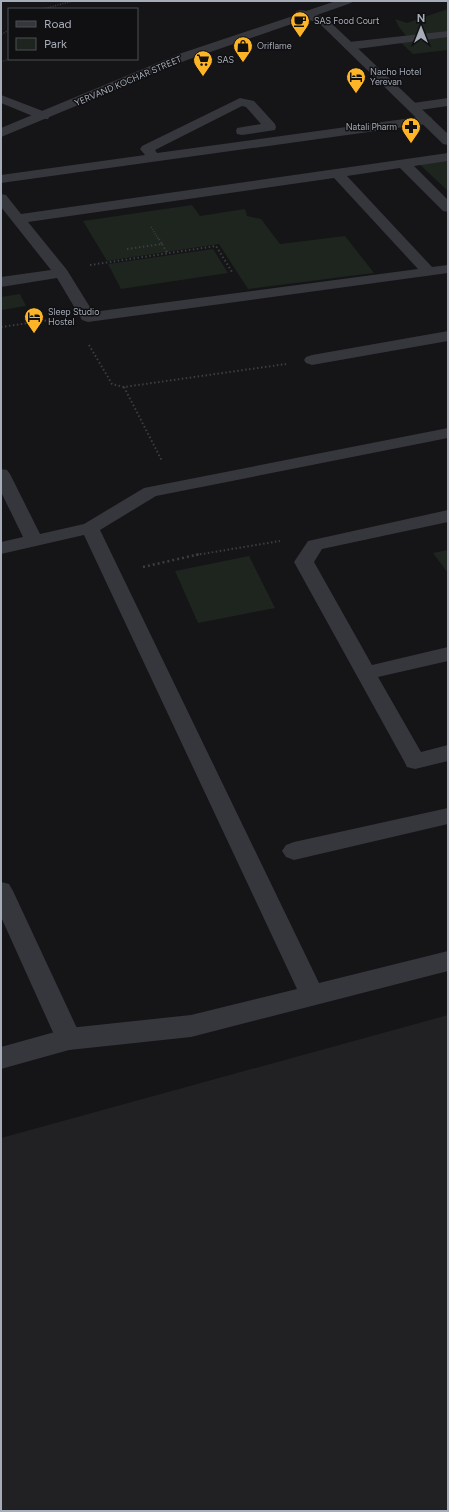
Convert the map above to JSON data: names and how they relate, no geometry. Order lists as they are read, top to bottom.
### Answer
{
  "streets": {
    "street": ["YERVAND KOCHAR STREET"]
  },
  "places": {
    "cafe": ["SAS Food Court"],
    "shop": ["Oriflame"],
    "supermarket": ["SAS"],
    "hotel": ["Nacho Hotel Yerevan", "Sleep Studio Hostel"],
    "pharmacy": ["Natali Pharm"]
  },
  "legend": ["Road", "Park"],
  "north": "top"
}
